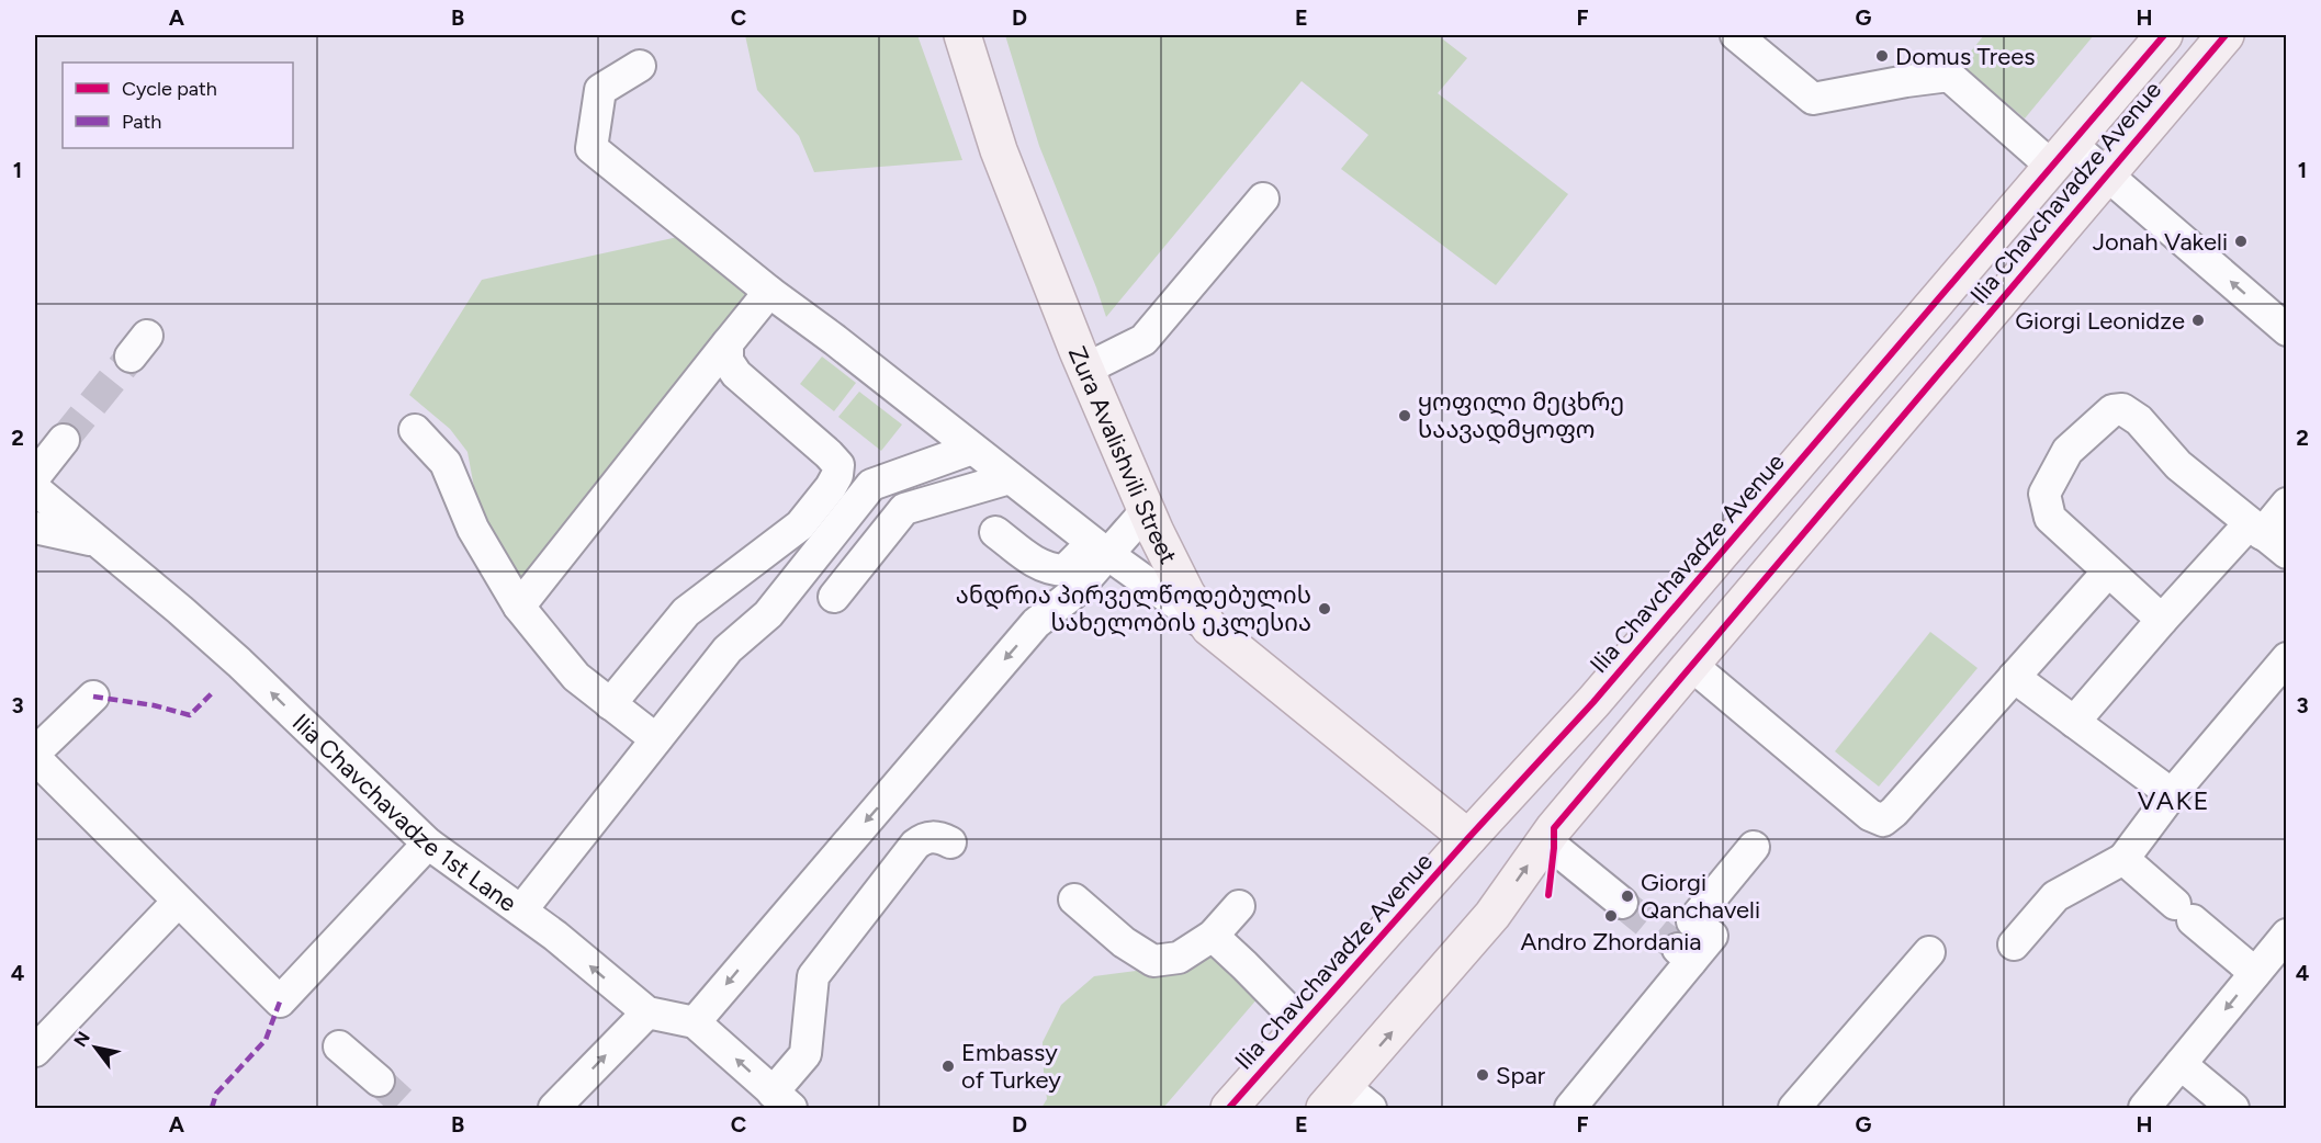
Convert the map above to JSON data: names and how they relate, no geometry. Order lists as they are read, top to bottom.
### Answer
{
  "streets": {
    "main road": ["Ilia Chavchavadze Avenue", "Zura Avalishvili Street"],
    "street": ["Ilia Chavchavadze 1st Lane"]
  },
  "crossings": [
    ["Ilia Chavchavadze Avenue", "Zura Avalishvili Street"]
  ],
  "districts": ["VAKE"],
  "places": [
    "Domus Trees",
    "Jonah Vakeli",
    "Giorgi Leonidze",
    "ყოფილი მეცხრე საავადმყოფო",
    "ანდრია პირველწოდებულის სახელობის ეკლესია",
    "Giorgi Qanchaveli",
    "Andro Zhordania",
    "Embassy of Turkey",
    "Spar"
  ],
  "legend": ["Cycle path", "Path"],
  "north": "top left",
  "grid": {
    "columns": [
      "A",
      "B",
      "C",
      "D",
      "E",
      "F",
      "G",
      "H"
    ],
    "rows": [
      "1",
      "2",
      "3",
      "4"
    ]
  }
}
